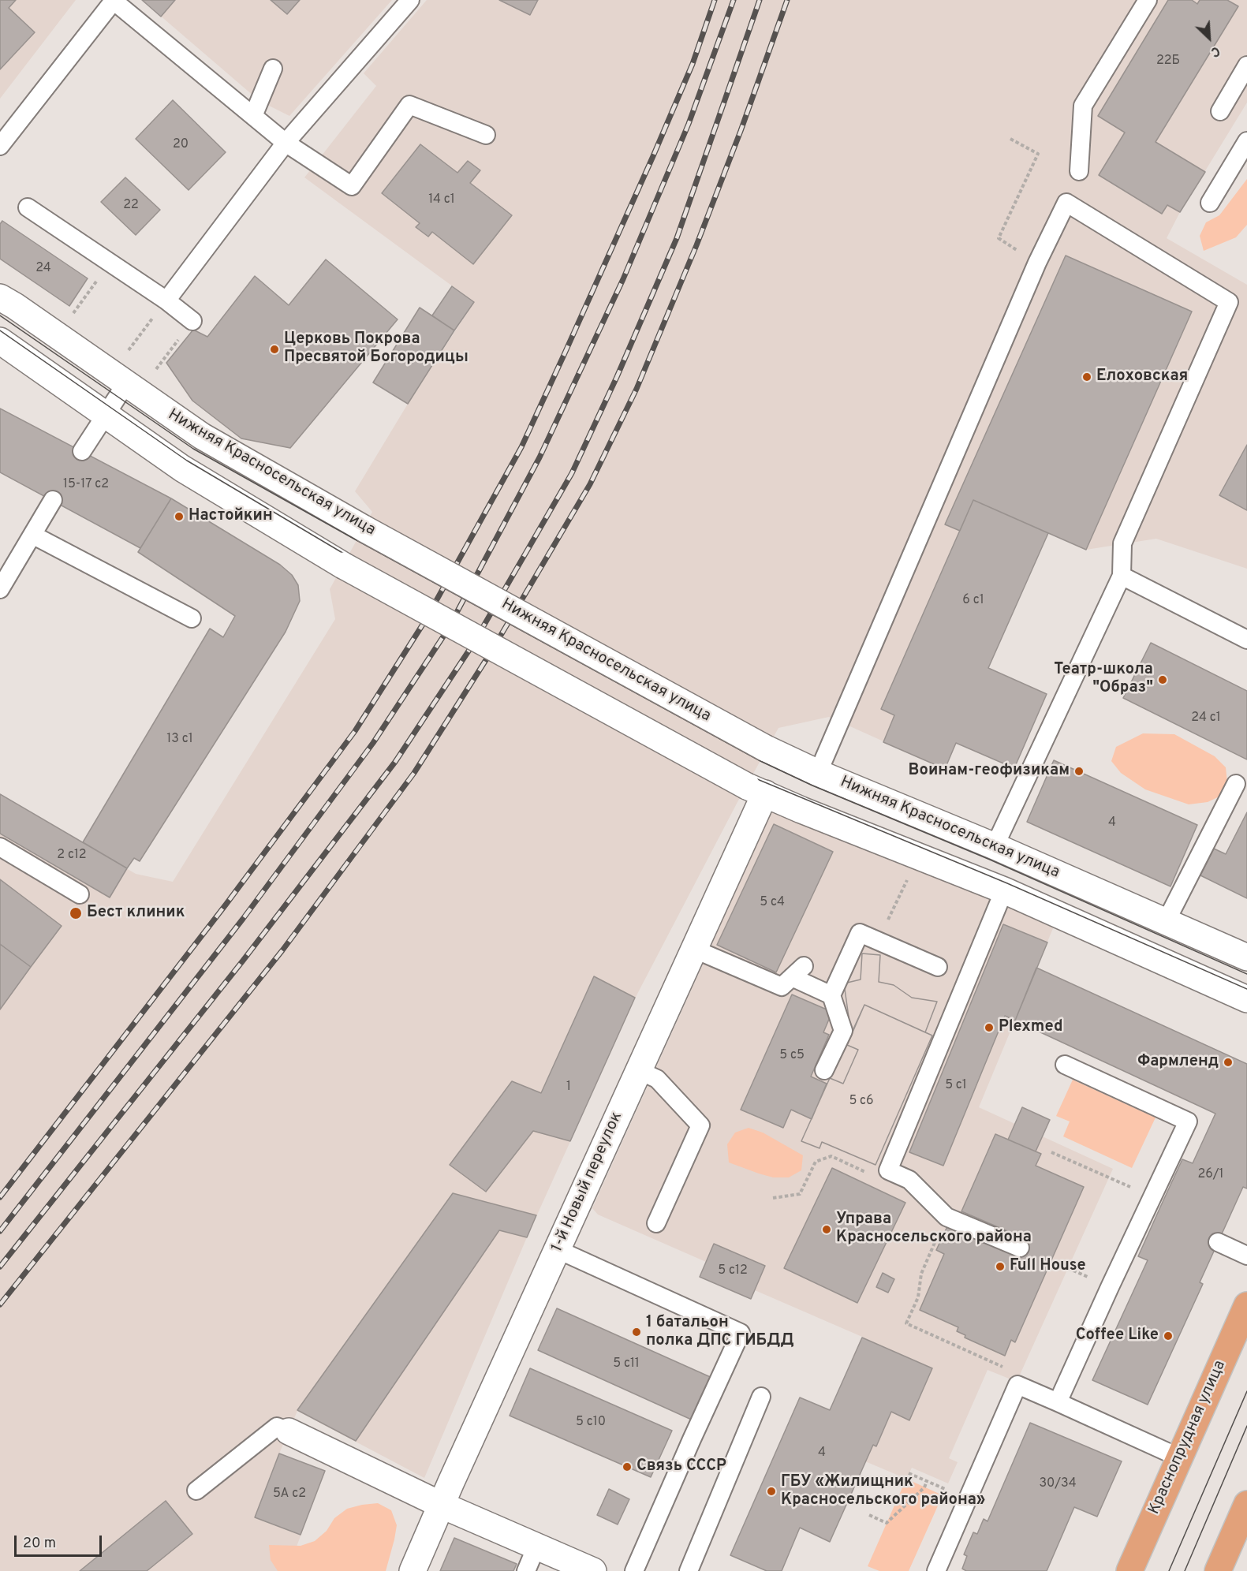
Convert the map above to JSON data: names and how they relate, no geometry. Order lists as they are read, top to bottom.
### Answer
{
  "streets": {
    "main road": ["Краснопрудная улица"],
    "street": ["Нижняя Красносельская улица", "1-й Новый переулок"]
  },
  "places": [
    "Церковь Покрова Пресвятой Богородицы",
    "Елоховская",
    "Настойкин",
    "Театр-школа \"Образ\"",
    "Воинам-геофизикам",
    "Бест клиник",
    "Plexmed",
    "Фармленд",
    "Управа Красносельского района",
    "Full House",
    "1 батальон полка ДПС ГИБДД",
    "Coffee Like",
    "Связь СССР",
    "ГБУ «Жилищник Красносельского района»"
  ],
  "house_numbers": [
    "22Б",
    "20",
    "14 с1",
    "22",
    "24",
    "15-17 с2",
    "6 с1",
    "24 с1",
    "13 с1",
    "4",
    "2 с12",
    "5 с4",
    "5 с5",
    "5 с1",
    "1",
    "5 с6",
    "26/1",
    "5 с12",
    "5 с11",
    "5 с10",
    "4",
    "30/34",
    "5А с2"
  ],
  "scale_bar": "20 m",
  "north": "bottom right"
}
